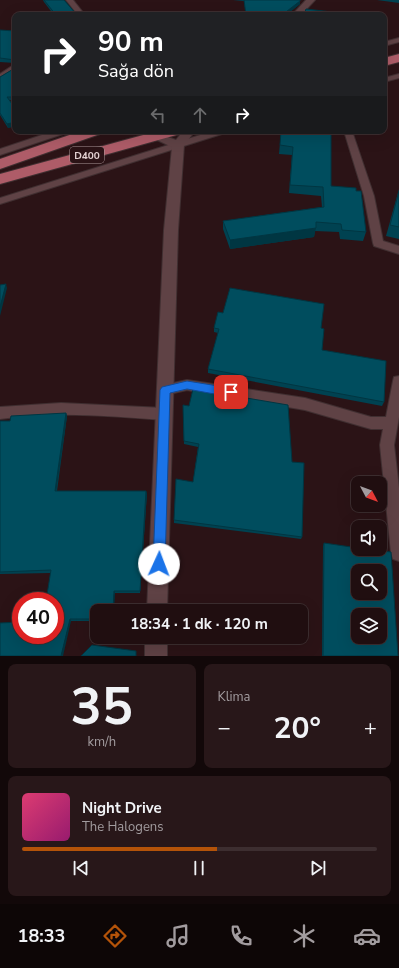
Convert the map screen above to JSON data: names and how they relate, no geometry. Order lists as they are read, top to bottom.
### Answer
{
  "streets": {
    "highway": ["D400"]
  },
  "north": "bottom right",
  "page": {
    "turn": ["90 m", "Sağa dön"],
    "limit": "40",
    "trip": "18:34 · 1 dk · 120 m",
    "tile": [
      ["35", "km/h"],
      "Klima"
    ],
    "heat": ["−", "20°", "+"],
    "song": ["Night Drive", "The Halogens"],
    "tabs": "18:33"
  }
}
